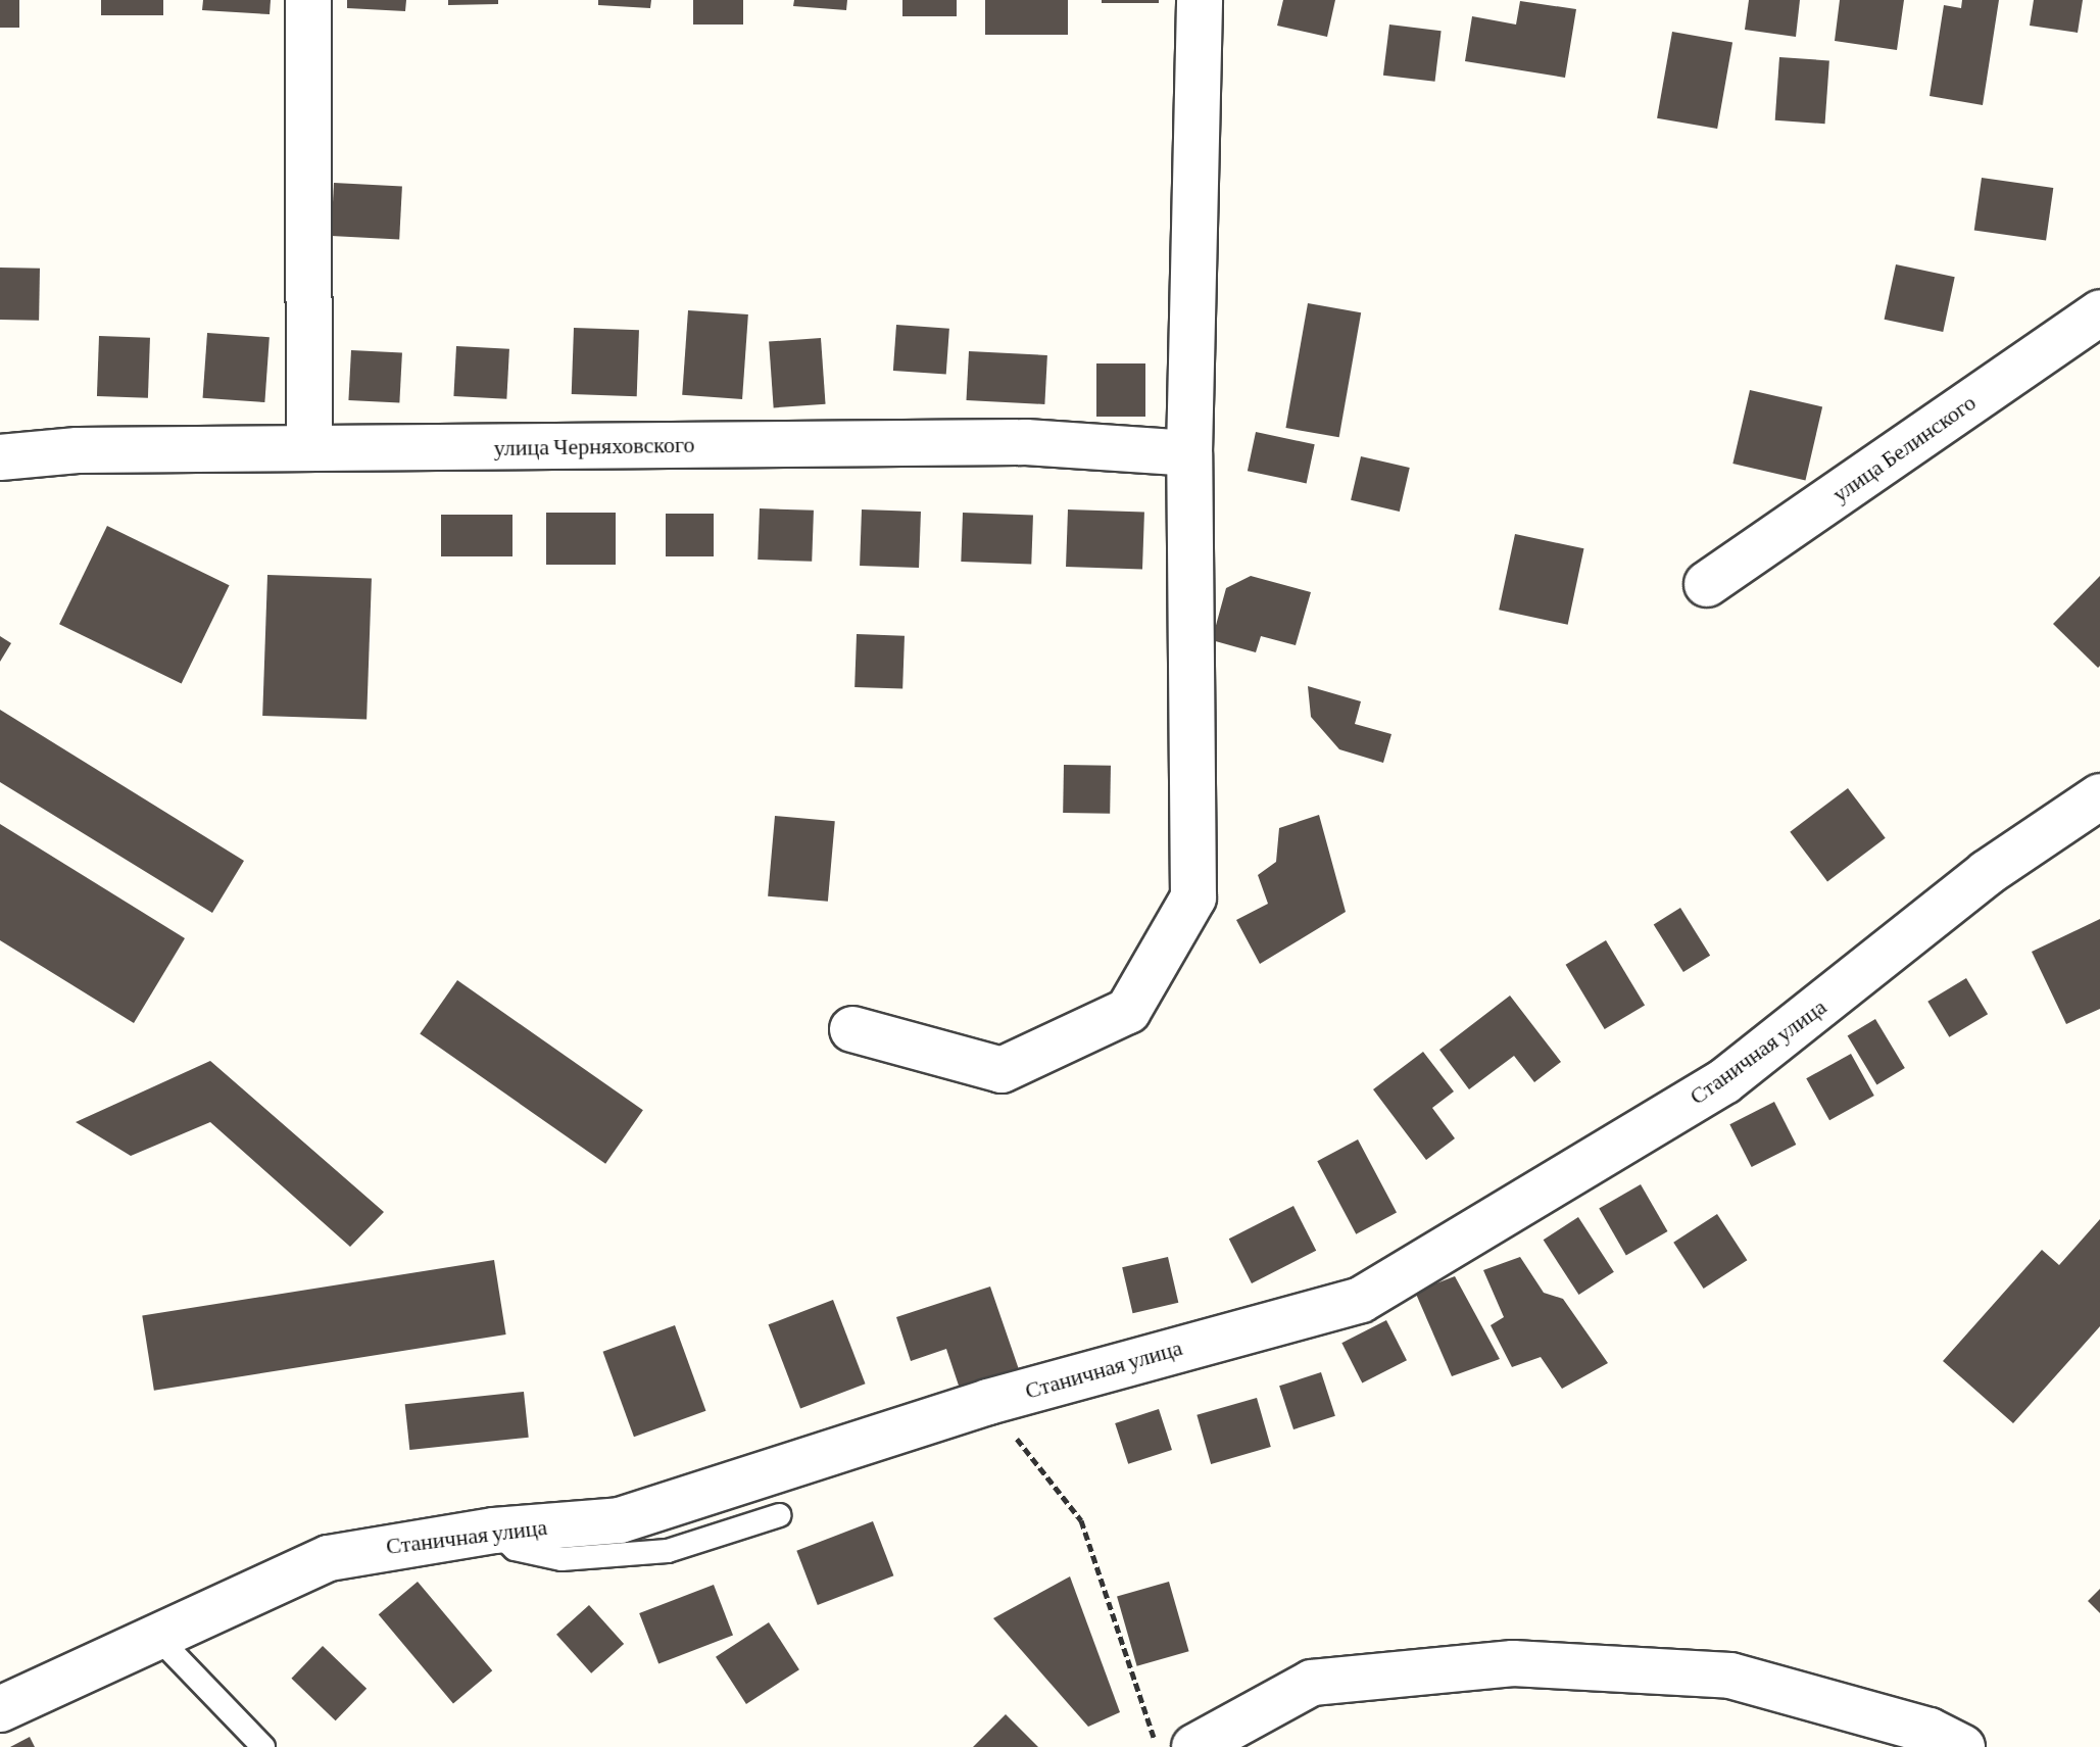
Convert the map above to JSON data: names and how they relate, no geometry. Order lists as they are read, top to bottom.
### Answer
{
  "streets": {
    "street": ["улица Черняховского", "улица Белинского", "Станичная улица"]
  }
}
